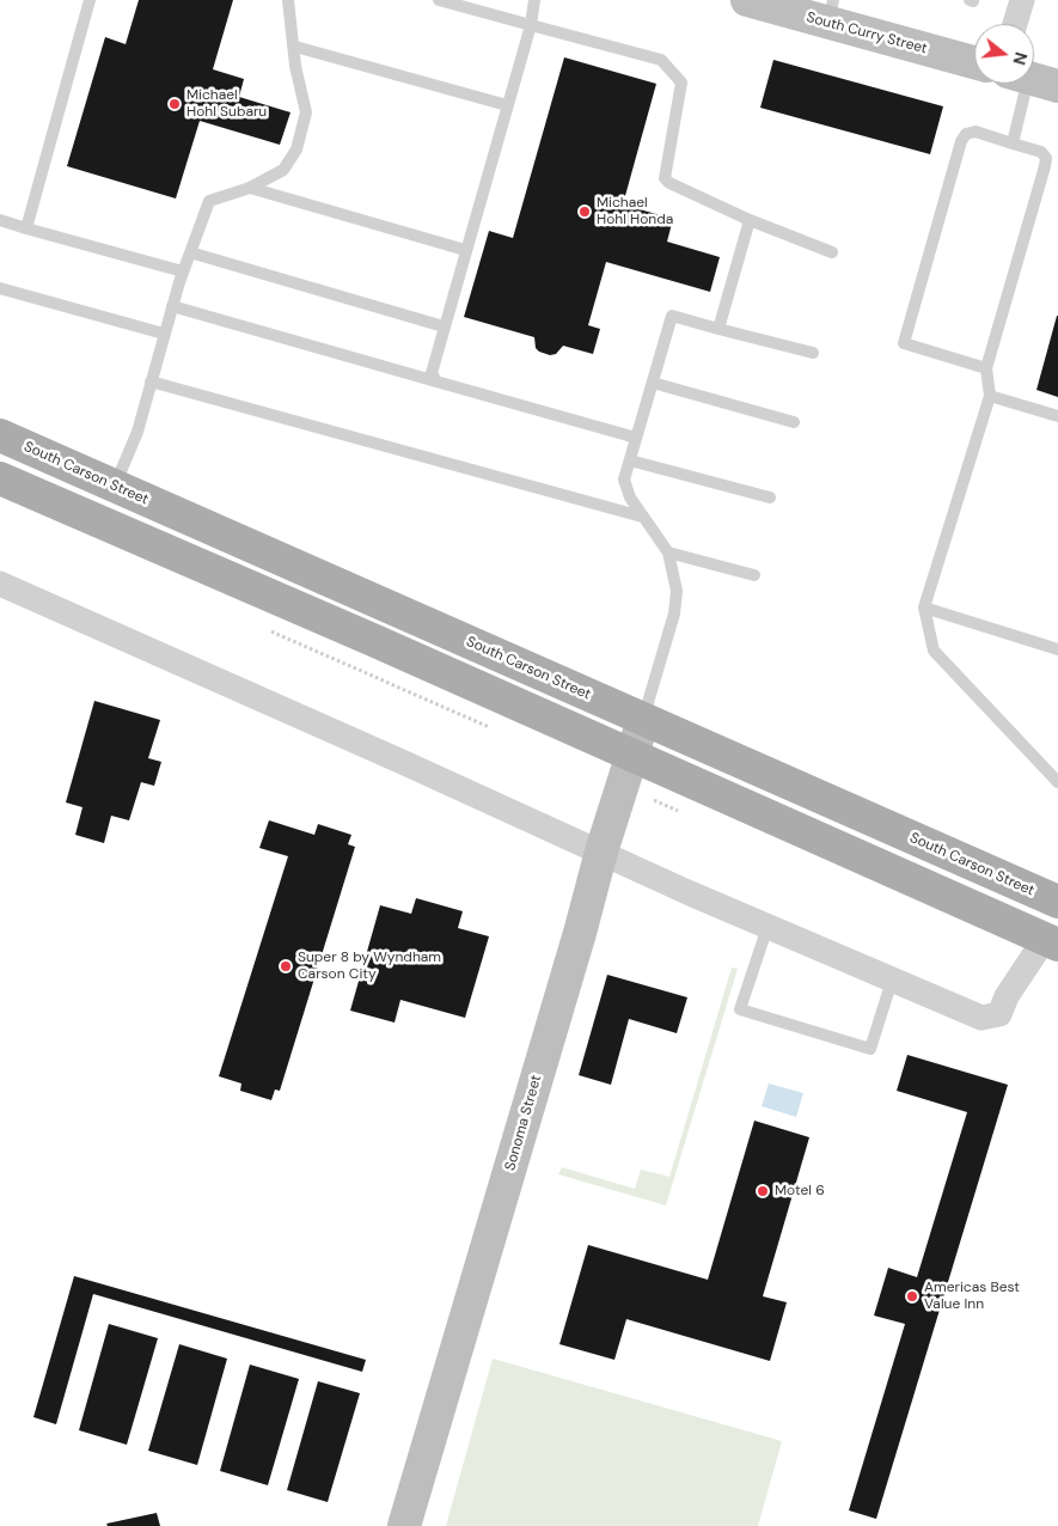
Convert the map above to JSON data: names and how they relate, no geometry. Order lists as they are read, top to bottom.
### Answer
{
  "streets": {
    "main road": ["South Carson Street"],
    "street": ["South Curry Street", "Sonoma Street"]
  },
  "crossings": [
    ["South Carson Street", "Sonoma Street"]
  ],
  "places": [
    "Michael Hohl Subaru",
    "Michael Hohl Honda",
    "Super 8 by Wyndham Carson City",
    "Motel 6",
    "Americas Best Value Inn"
  ],
  "north": "right"
}
